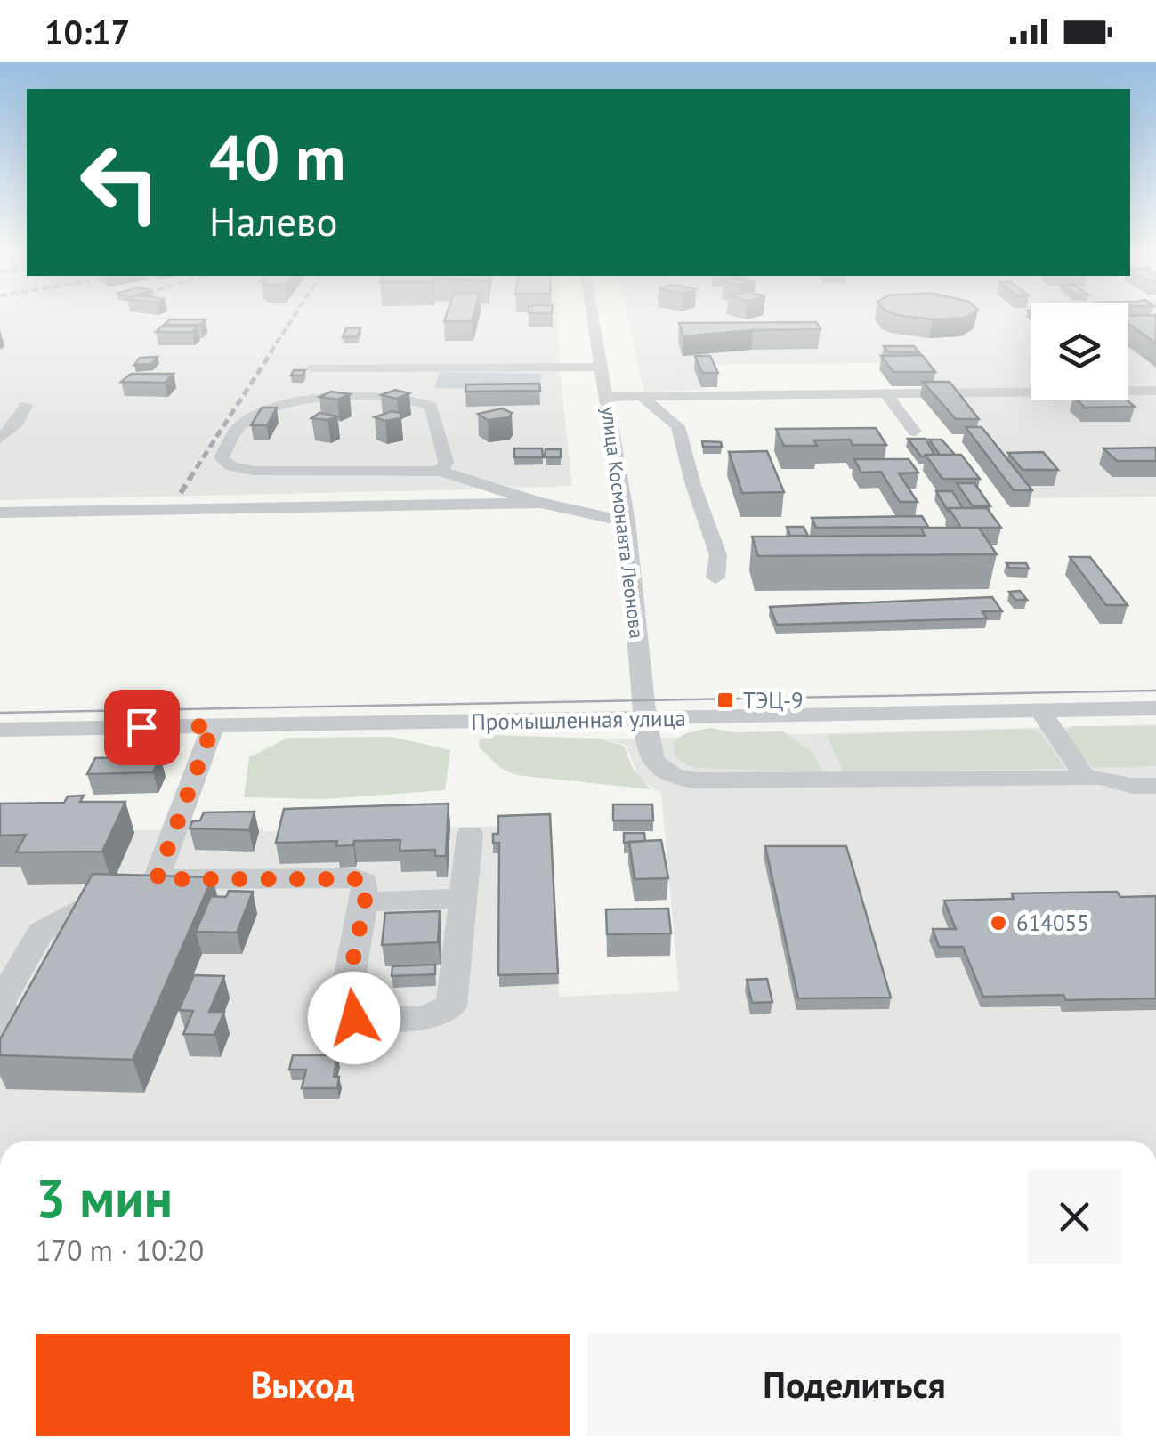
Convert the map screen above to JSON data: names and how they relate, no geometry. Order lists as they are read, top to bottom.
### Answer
{
  "streets": {
    "street": ["улица Космонавта Леонова", "Промышленная улица"]
  },
  "crossings": [
    ["улица Космонавта Леонова", "Промышленная улица"]
  ],
  "places": {
    "transit": ["ТЭЦ-9"],
    "other": ["614055"]
  },
  "page": {
    "status": "10:17",
    "turn": ["40 m", "Налево"],
    "heading": ["3 мин", "170 m · 10:20"],
    "buttons": ["Выход", "Поделиться"]
  }
}
